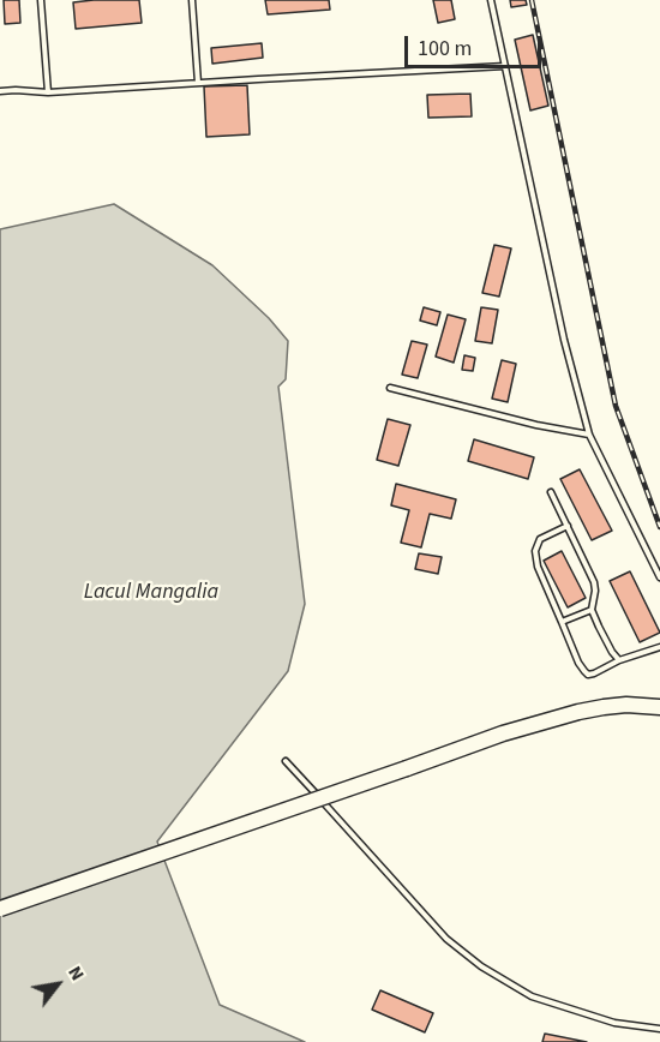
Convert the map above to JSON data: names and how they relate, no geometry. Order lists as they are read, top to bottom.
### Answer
{
  "water": ["Lacul Mangalia"],
  "scale_bar": "100 m",
  "north": "top right"
}
